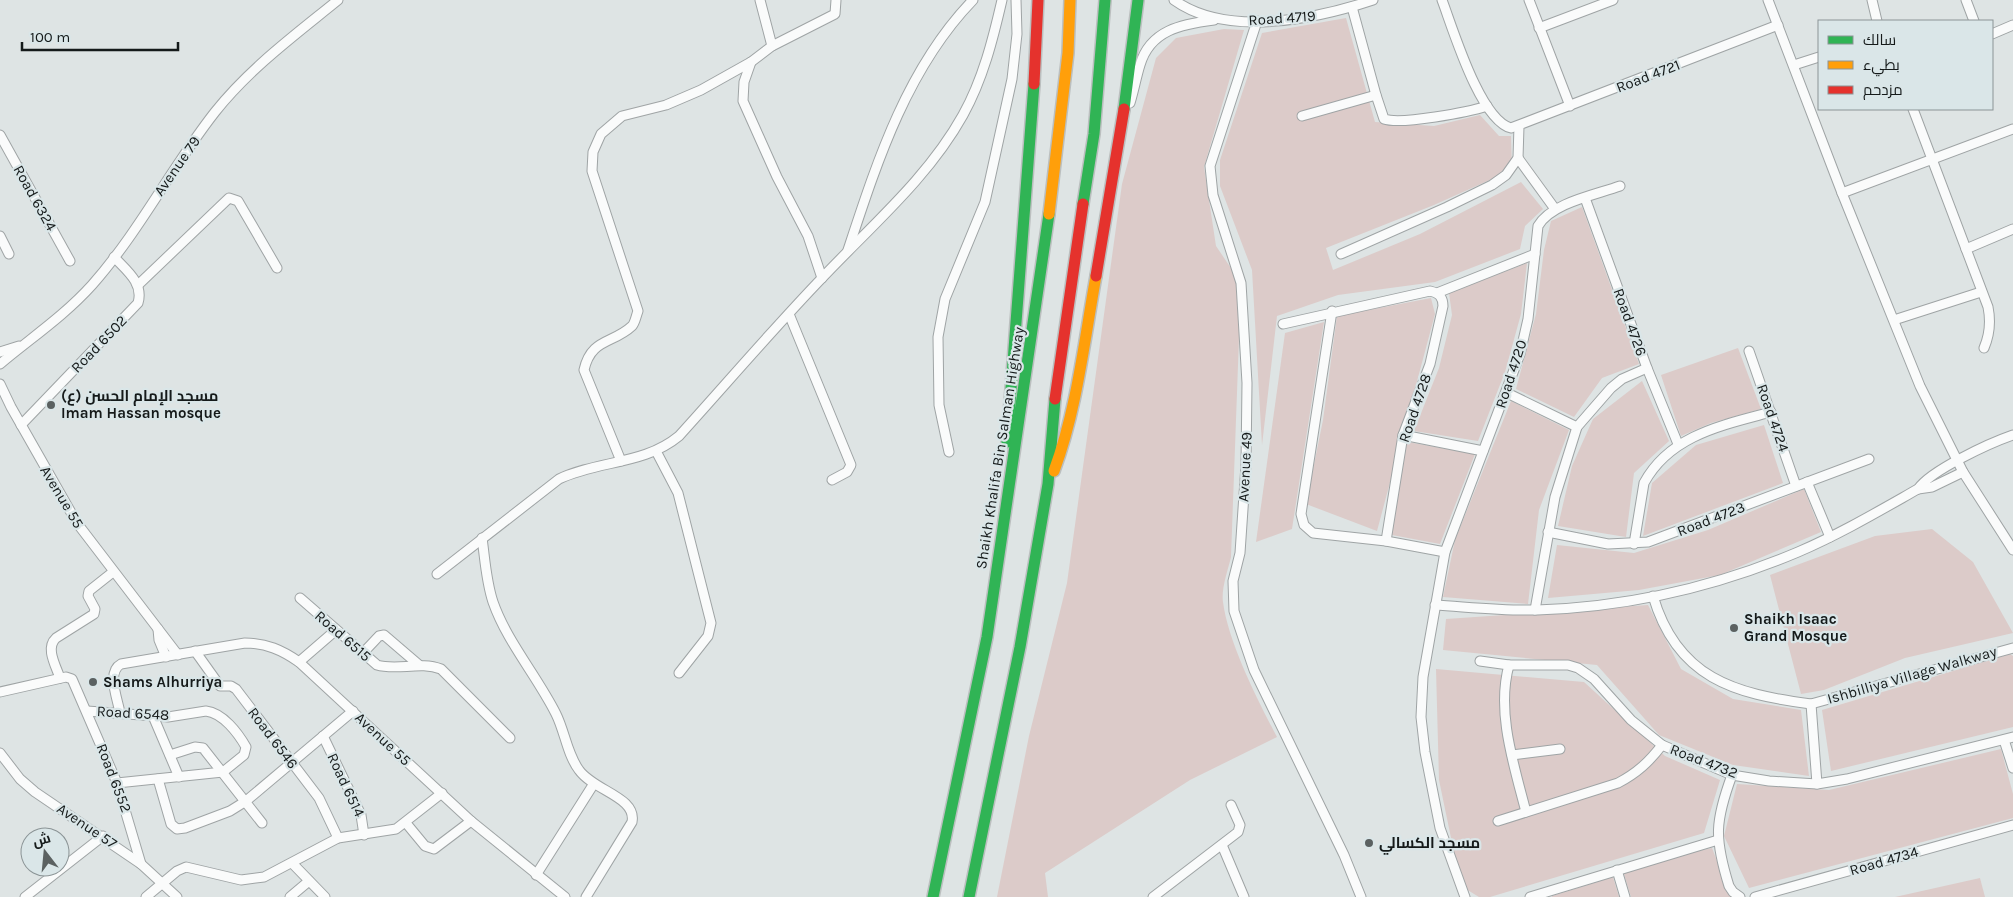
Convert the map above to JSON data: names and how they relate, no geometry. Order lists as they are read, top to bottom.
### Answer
{
  "streets": {
    "highway": ["Shaikh Khalifa Bin Salman Highway"],
    "street": [
      "Road 4719",
      "Road 4721",
      "Avenue 79",
      "Road 6324",
      "Road 4726",
      "Road 6502",
      "Road 4720",
      "Road 4728",
      "Road 4724",
      "Avenue 49",
      "Avenue 55",
      "Road 4723",
      "Road 6515",
      "Ishbilliya Village Walkway",
      "Road 6548",
      "Road 6546",
      "Road 4732",
      "Road 6552",
      "Road 6514",
      "Avenue 57",
      "Road 4734"
    ]
  },
  "crossings": [
    ["Road 4719", "Avenue 49"],
    ["Road 4726", "Road 4720"],
    ["Road 6502", "Avenue 55"],
    ["Road 4724", "Road 4723"],
    ["Avenue 55", "Road 6548"],
    ["Avenue 55", "Road 6546"],
    ["Avenue 55", "Road 6514"],
    ["Ishbilliya Village Walkway", "Road 4732"],
    ["Road 6548", "Road 6552"],
    ["Road 6546", "Road 6514"],
    ["Road 6552", "Avenue 57"]
  ],
  "places": [
    "مسجد الإمام الحسن (ع) Imam Hassan mosque",
    "Shaikh Isaac Grand Mosque",
    "Shams Alhurriya",
    "مسجد الكسالي"
  ],
  "legend": ["سالك", "بطيء", "مزدحم"],
  "scale_bar": "100 m",
  "north": "top"
}
